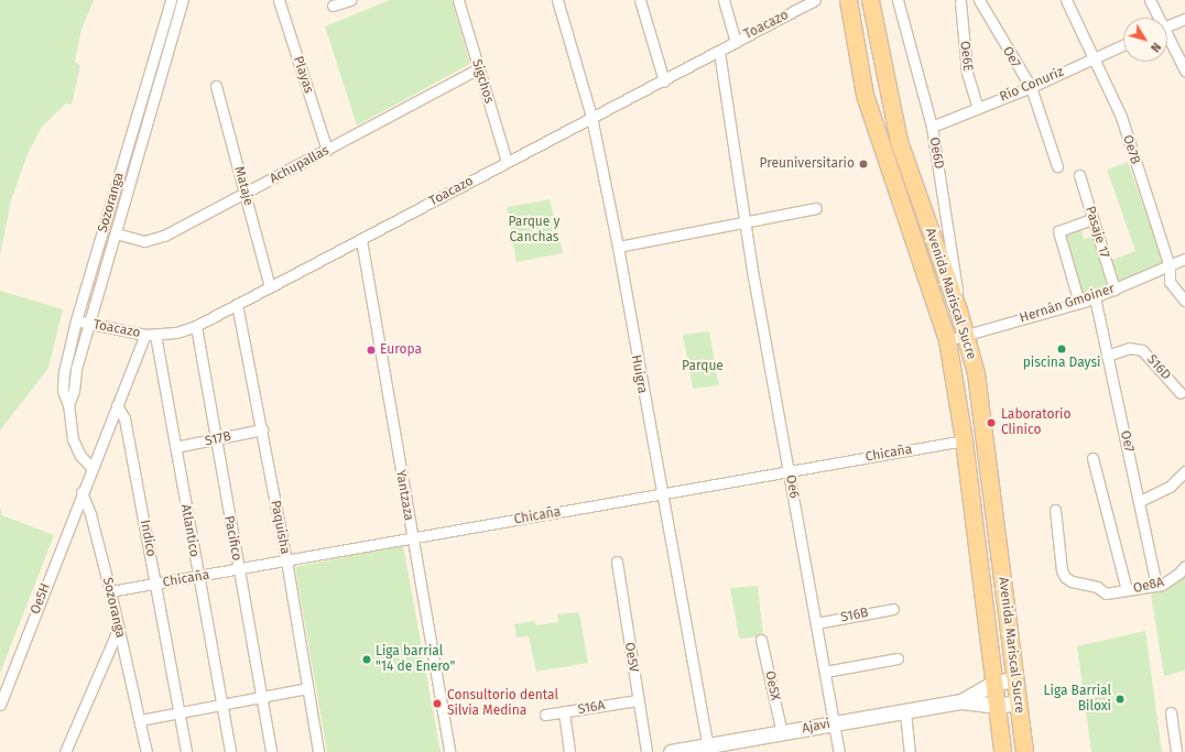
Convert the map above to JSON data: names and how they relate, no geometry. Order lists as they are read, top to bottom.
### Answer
{
  "streets": {
    "main road": ["Avenida Mariscal Sucre"],
    "street": [
      "Toacazo",
      "Oe6E",
      "Oe7",
      "Playas",
      "Sigchos",
      "Río Conuriz",
      "Oe7B",
      "Oe6D",
      "Achupallas",
      "Mataje",
      "Sozoranga",
      "Pasaje 17",
      "Hernán Gmoiner",
      "S16D",
      "Huigra",
      "S17B",
      "Chicaña",
      "Oe6",
      "Yantzaza",
      "Paquisha",
      "Atlantico",
      "Indico",
      "Pacifico",
      "Oe8A",
      "Oe5H",
      "S16B",
      "Oe5V",
      "Oe5X",
      "S16A",
      "Ajavi"
    ]
  },
  "crossings": [
    ["Toacazo", "Sigchos"],
    ["Toacazo", "Mataje"],
    ["Toacazo", "Sozoranga"],
    ["Toacazo", "Huigra"],
    ["Toacazo", "Oe6"],
    ["Toacazo", "Yantzaza"],
    ["Toacazo", "Paquisha"],
    ["Toacazo", "Atlantico"],
    ["Toacazo", "Pacifico"],
    ["Oe6E", "Río Conuriz"],
    ["Oe7", "Río Conuriz"],
    ["Oe7", "Hernán Gmoiner"],
    ["Oe7", "S16D"],
    ["Oe7", "Oe8A"],
    ["Playas", "Achupallas"],
    ["Sigchos", "Achupallas"],
    ["Río Conuriz", "Oe7B"],
    ["Río Conuriz", "Oe6D"],
    ["Oe7B", "Hernán Gmoiner"],
    ["Oe6D", "Avenida Mariscal Sucre"],
    ["Achupallas", "Mataje"],
    ["Achupallas", "Sozoranga"],
    ["Sozoranga", "Chicaña"],
    ["Sozoranga", "Oe5H"],
    ["Pasaje 17", "Hernán Gmoiner"],
    ["Avenida Mariscal Sucre", "Hernán Gmoiner"],
    ["Avenida Mariscal Sucre", "Chicaña"],
    ["Avenida Mariscal Sucre", "Ajavi"],
    ["Huigra", "Chicaña"],
    ["Huigra", "Ajavi"],
    ["S17B", "Paquisha"],
    ["S17B", "Atlantico"],
    ["S17B", "Pacifico"],
    ["Chicaña", "Oe6"],
    ["Chicaña", "Yantzaza"],
    ["Chicaña", "Paquisha"],
    ["Chicaña", "Atlantico"],
    ["Chicaña", "Indico"],
    ["Chicaña", "Pacifico"],
    ["Oe6", "S16B"],
    ["Oe6", "Ajavi"],
    ["Oe5V", "S16A"],
    ["Oe5X", "Ajavi"]
  ],
  "parks": ["Parque y Canchas", "Parque"],
  "places": [
    "Preuniversitario",
    "piscina Daysi",
    "Europa",
    "Laboratorio Clinico",
    "Liga barrial \"14 de Enero\"",
    "Liga Barrial Biloxi",
    "Consultorio dental Silvia Medina"
  ],
  "north": "bottom right"
}
